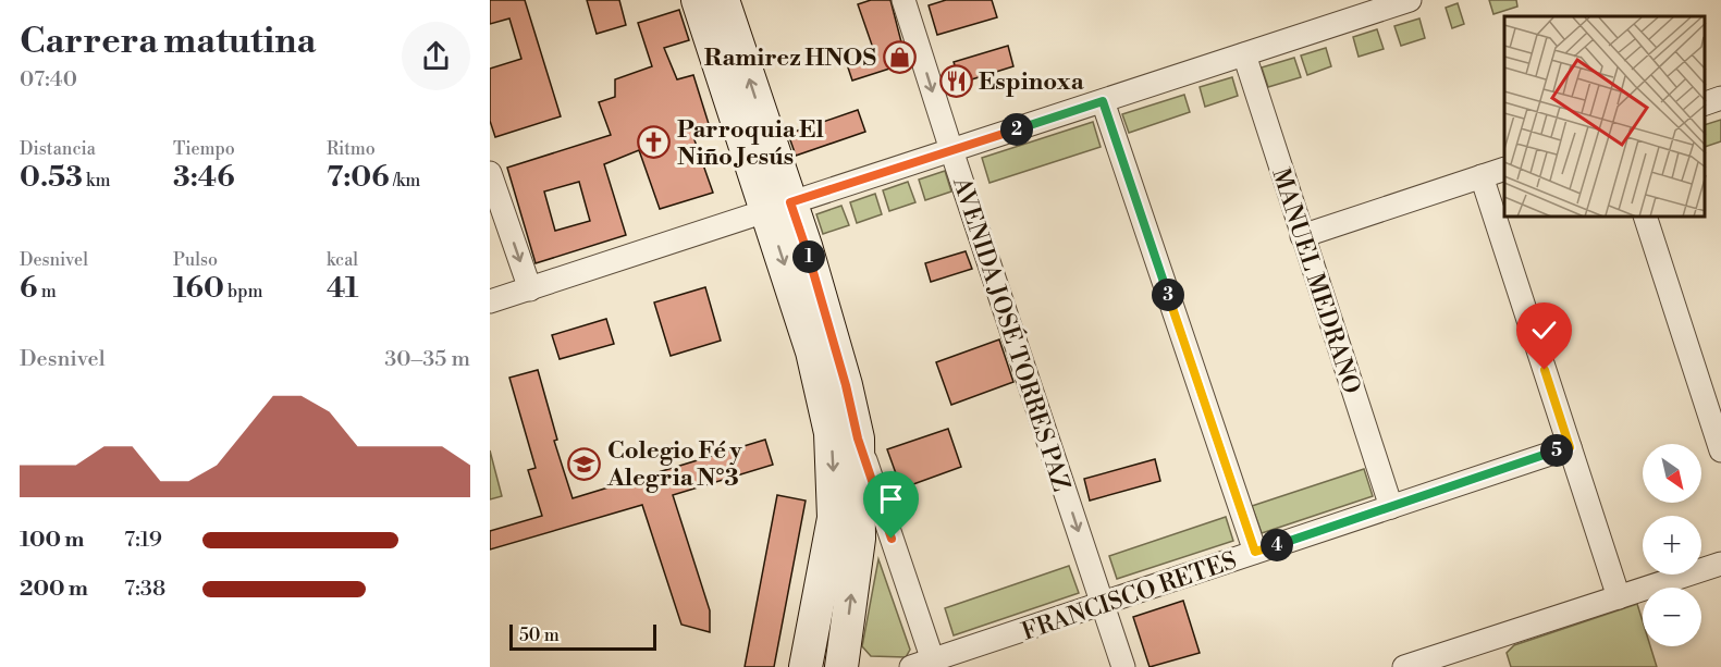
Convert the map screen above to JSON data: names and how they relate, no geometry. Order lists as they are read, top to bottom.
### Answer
{
  "streets": {
    "street": ["MANUEL MEDRANO", "AVENIDA JOSÉ TORRES PAZ", "FRANCISCO RETES"]
  },
  "crossings": [
    ["MANUEL MEDRANO", "FRANCISCO RETES"],
    ["AVENIDA JOSÉ TORRES PAZ", "FRANCISCO RETES"]
  ],
  "places": {
    "shop": ["Ramirez HNOS"],
    "restaurant": ["Espinoxa"],
    "church": ["Parroquia El Niño Jesús"],
    "school or university": ["Colegio Fé y Alegria N°3"]
  },
  "scale_bar": "50 m",
  "north": "bottom right",
  "page": {
    "heading": ["Carrera matutina", "07:40"],
    "stats": [
      ["Distancia", "0.53 km"],
      ["Tiempo", "3:46"],
      ["Ritmo", "7:06 /km"],
      ["Desnivel", "6 m"],
      ["Pulso", "160 bpm"],
      ["kcal", "41"]
    ],
    "pins": [
      "2",
      "1",
      "3",
      "5",
      "4"
    ],
    "chart": ["Desnivel", "30–35 m"],
    "map_buttons": ["+", "−"],
    "list": [
      {
        "name": "100 m",
        "note": "7:19"
      },
      {
        "name": "200 m",
        "note": "7:38"
      }
    ],
    "scale": "50 m"
  }
}
